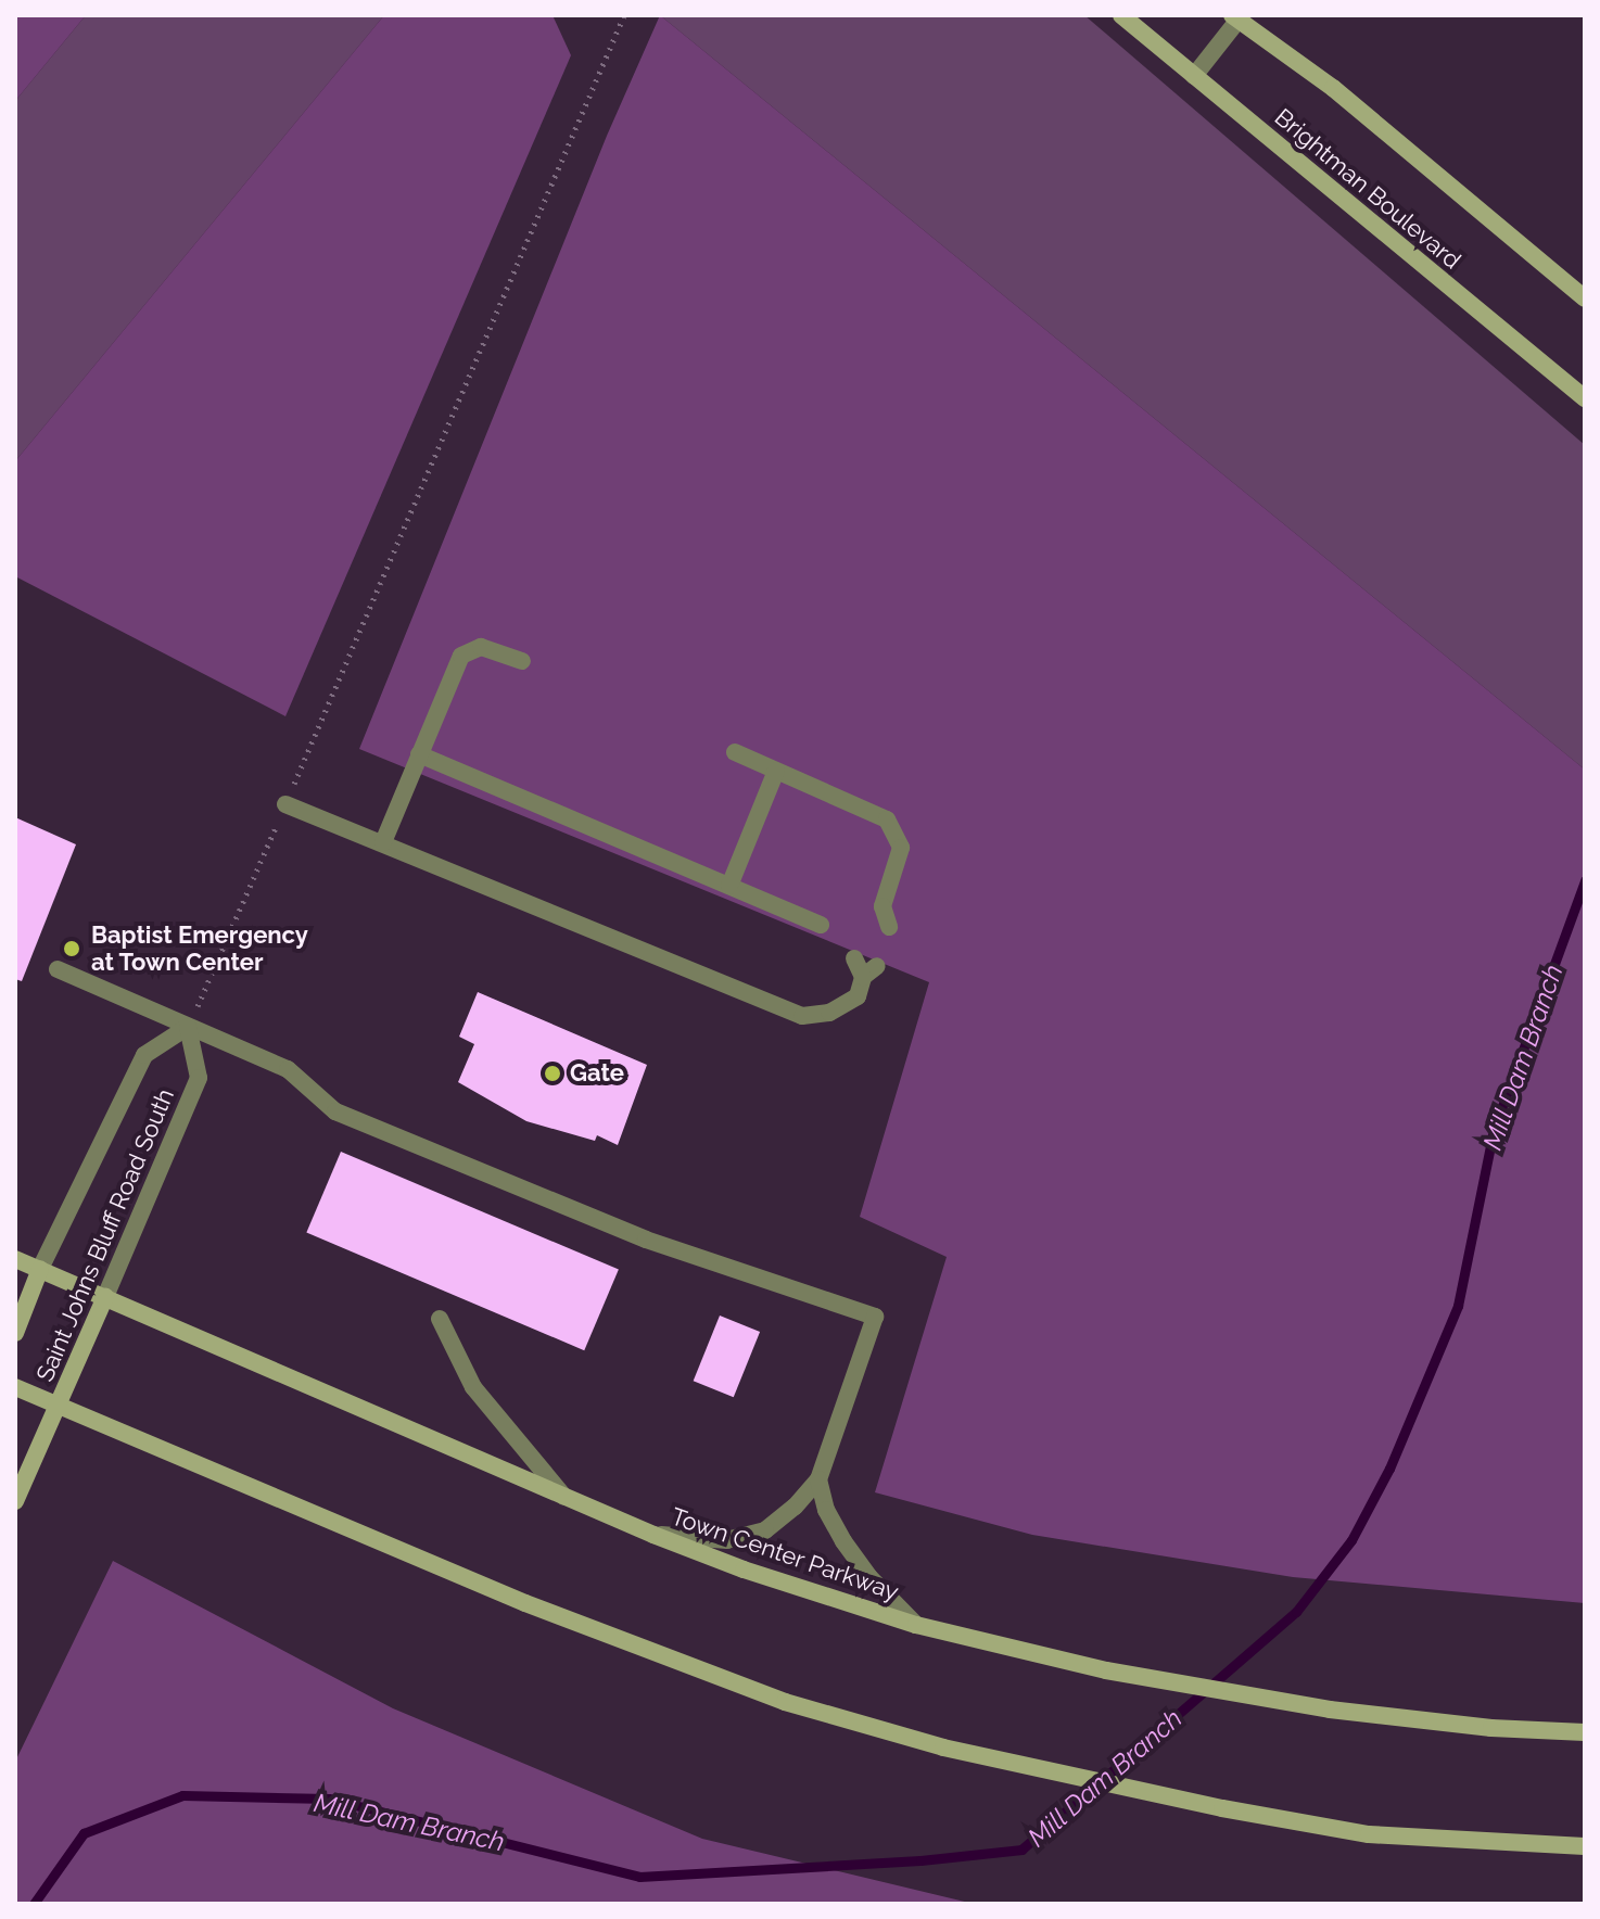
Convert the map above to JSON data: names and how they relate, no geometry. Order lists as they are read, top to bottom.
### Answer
{
  "streets": {
    "main road": ["Brightman Boulevard", "Saint Johns Bluff Road South", "Town Center Parkway"]
  },
  "crossings": [
    ["Saint Johns Bluff Road South", "Town Center Parkway"]
  ],
  "water": ["Mill Dam Branch"],
  "places": ["Baptist Emergency at Town Center", "Gate"]
}
